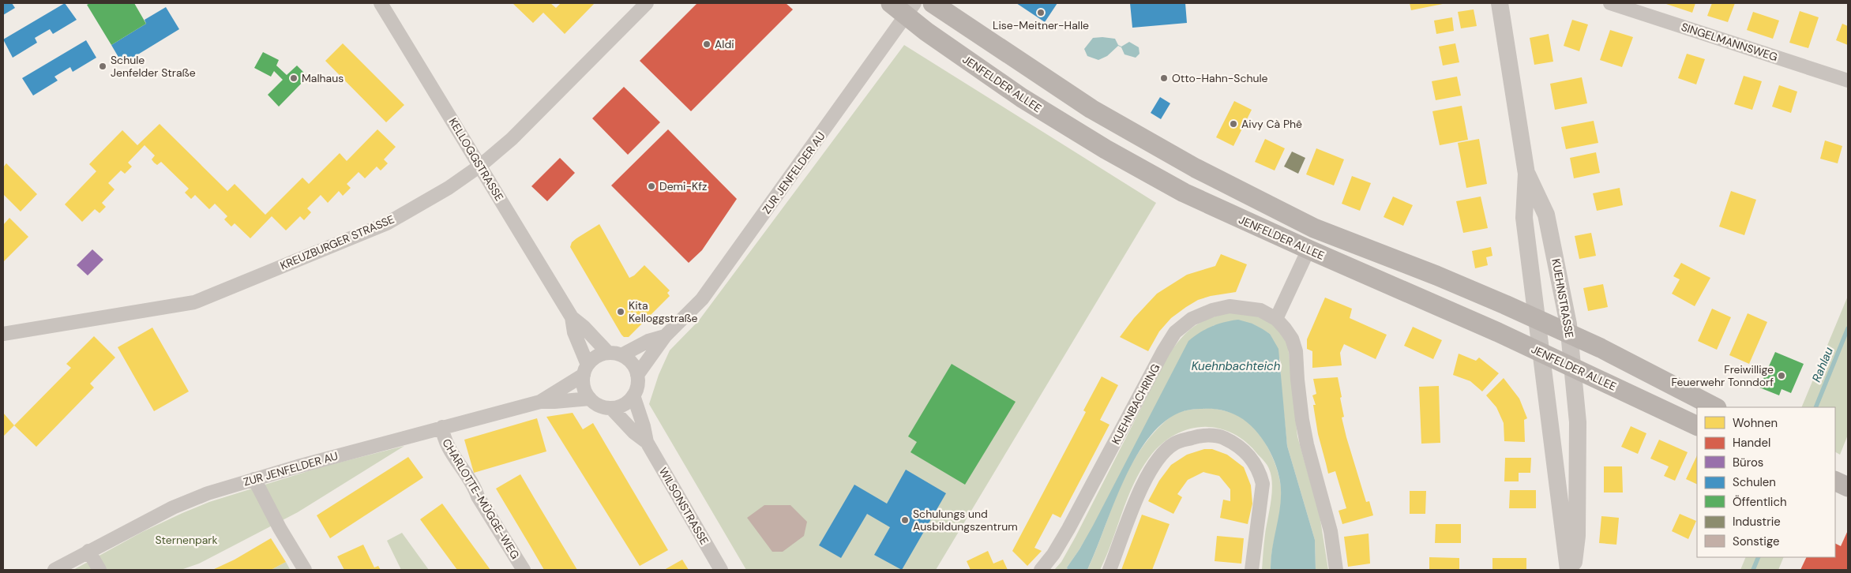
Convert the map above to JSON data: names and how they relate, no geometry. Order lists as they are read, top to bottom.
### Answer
{
  "streets": {
    "main road": ["JENFELDER ALLEE"],
    "street": [
      "SINGELMANNSWEG",
      "KELLOGGSTRASSE",
      "ZUR JENFELDER AU",
      "KREUZBURGER STRASSE",
      "KUEHNSTRASSE",
      "KUEHNBACHRING",
      "CHARLOTTE-MÜGGE-WEG",
      "WILSONSTRASSE"
    ]
  },
  "crossings": [
    ["JENFELDER ALLEE", "ZUR JENFELDER AU"],
    ["JENFELDER ALLEE", "KUEHNSTRASSE"],
    ["KELLOGGSTRASSE", "ZUR JENFELDER AU"],
    ["KELLOGGSTRASSE", "KREUZBURGER STRASSE"],
    ["KELLOGGSTRASSE", "WILSONSTRASSE"],
    ["ZUR JENFELDER AU", "CHARLOTTE-MÜGGE-WEG"],
    ["ZUR JENFELDER AU", "WILSONSTRASSE"]
  ],
  "water": ["Rahlau", "Kuehnbachteich"],
  "parks": ["Sternenpark"],
  "places": [
    "Lise-Meitner-Halle",
    "Aldi",
    "Schule Jenfelder Straße",
    "Malhaus",
    "Otto-Hahn-Schule",
    "Aivy Cà Phê",
    "Demi-Kfz",
    "Kita Kelloggstraße",
    "Freiwillige Feuerwehr Tonndorf",
    "Schulungs und Ausbildungszentrum"
  ],
  "legend": [
    "Wohnen",
    "Handel",
    "Büros",
    "Schulen",
    "Öffentlich",
    "Industrie",
    "Sonstige"
  ]
}
